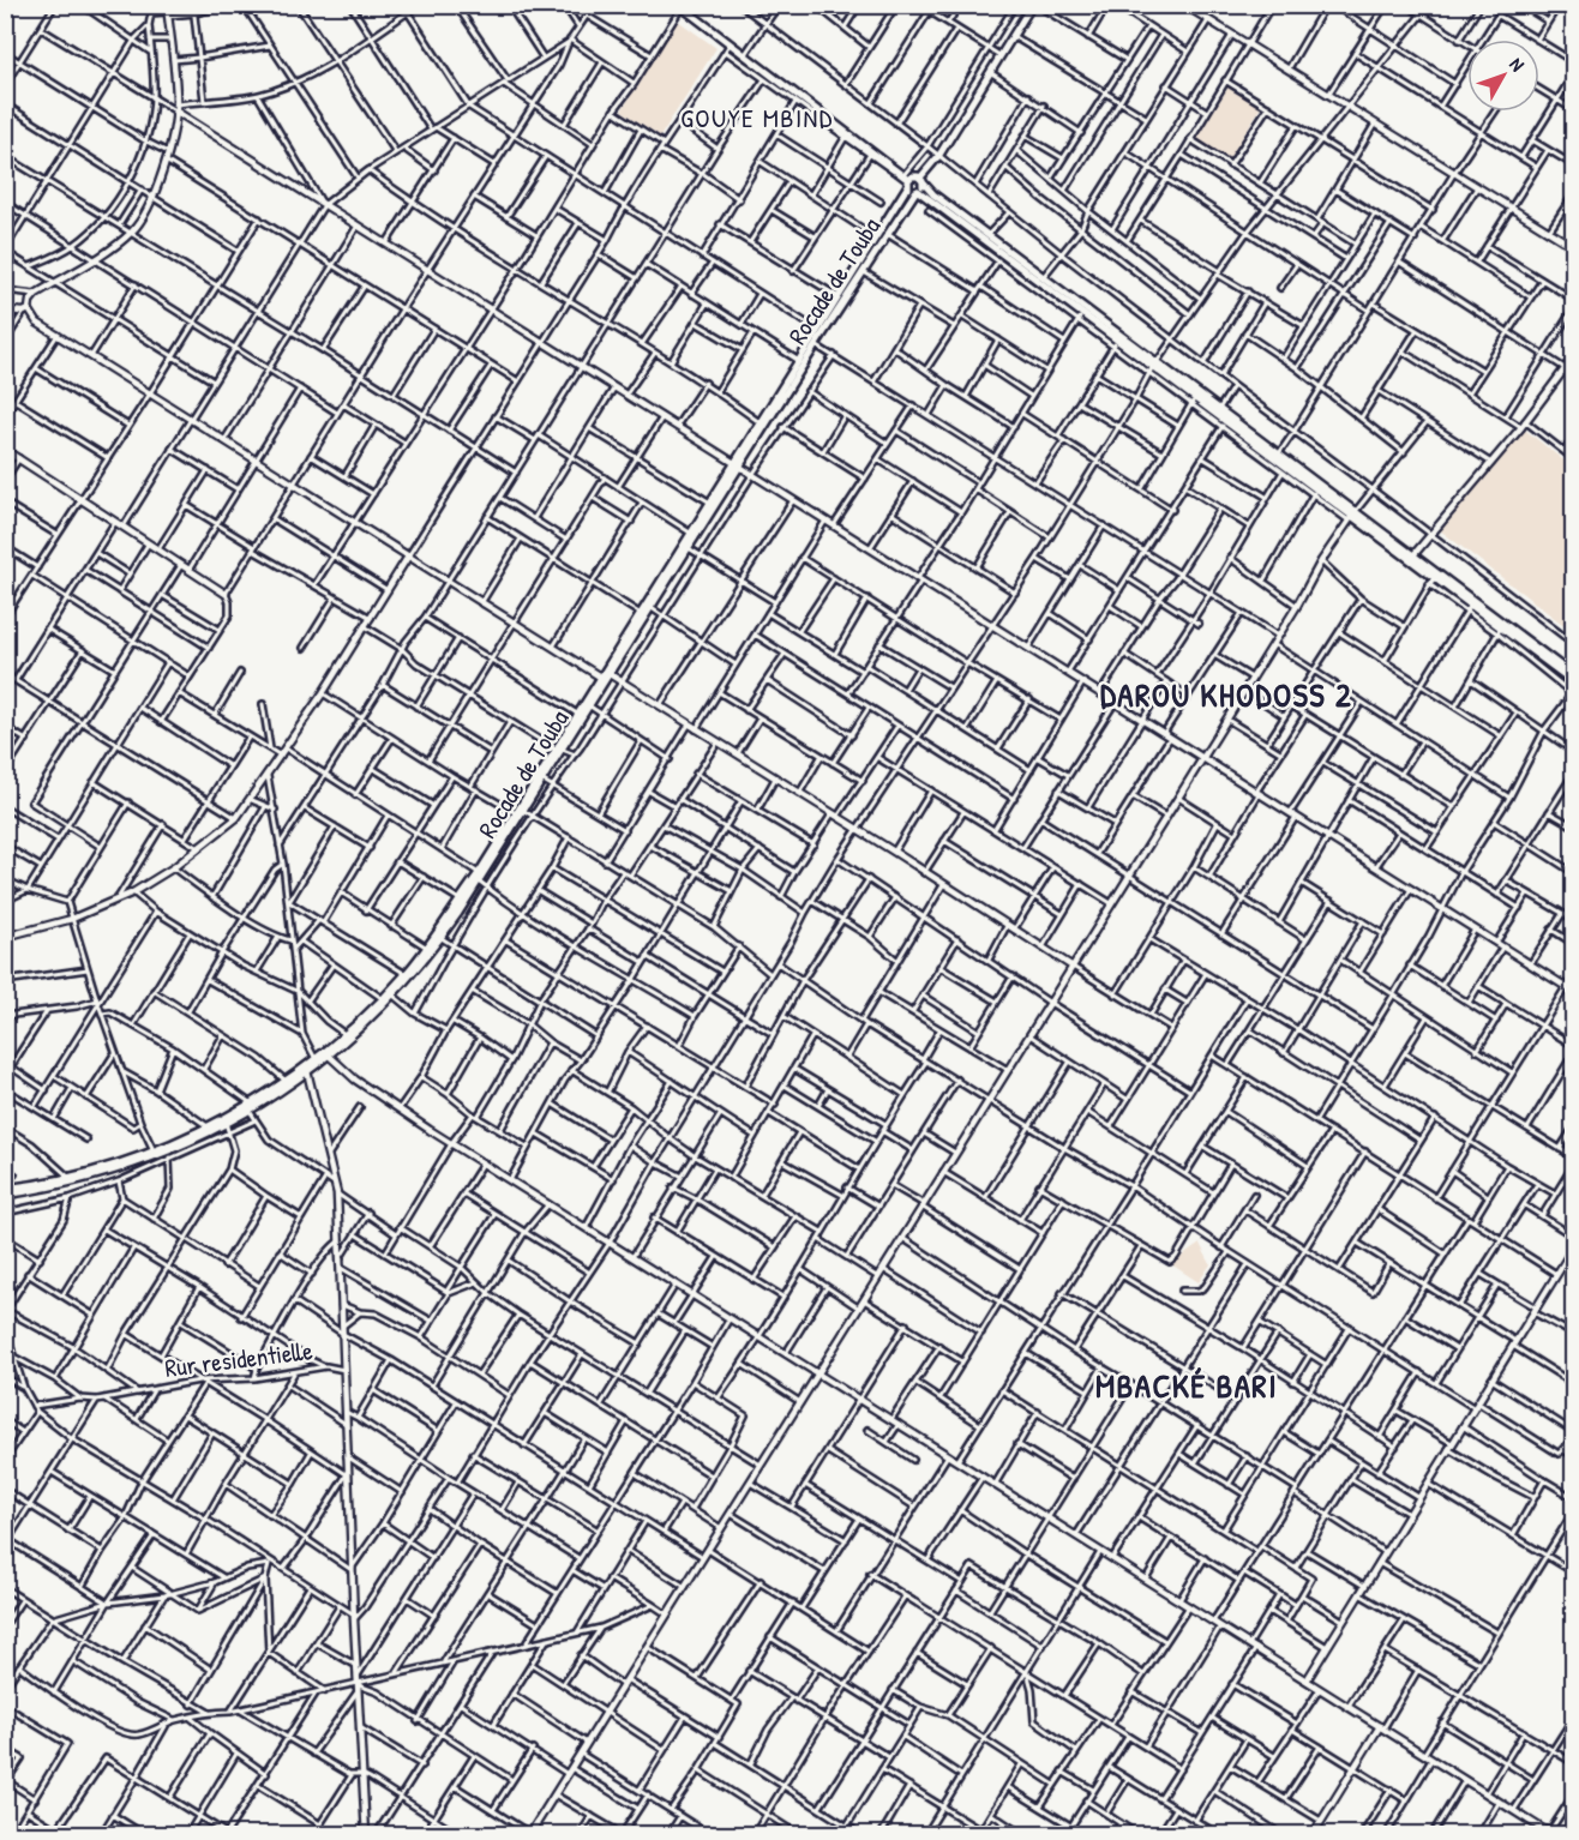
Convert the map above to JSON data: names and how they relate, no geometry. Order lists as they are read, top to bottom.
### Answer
{
  "streets": {
    "main road": ["Rocade de Touba"],
    "street": ["Rur residentielle"]
  },
  "districts": ["GOUYE MBIND", "DAROU KHODOSS 2", "MBACKÉ BARI"],
  "north": "top right"
}
